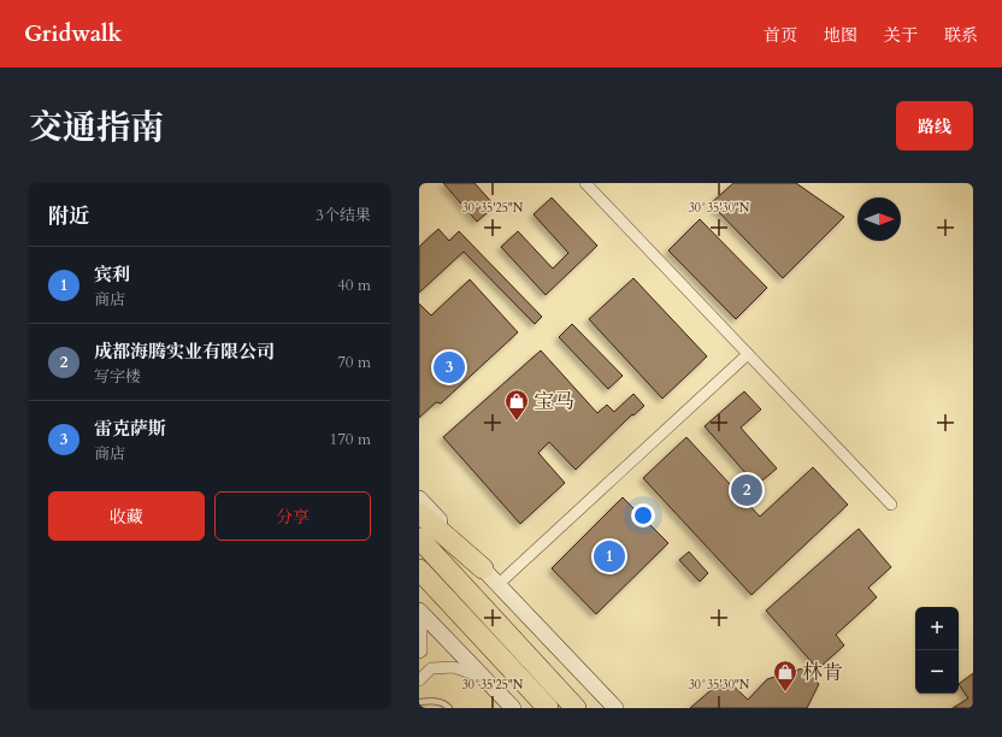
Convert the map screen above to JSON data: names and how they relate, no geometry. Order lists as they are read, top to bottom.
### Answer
{
  "places": {
    "shop": ["宝马", "林肯"]
  },
  "north": "right",
  "page": {
    "header": "Gridwalk",
    "nav": [
      "首页",
      "地图",
      "关于",
      "联系"
    ],
    "title": "交通指南",
    "buttons": [
      "路线",
      ["收藏", "分享"]
    ],
    "heading": ["附近", "3个结果"],
    "list": [
      {
        "mark": "1",
        "name": "宾利",
        "note": "商店",
        "value": "40 m"
      },
      {
        "mark": "2",
        "name": "成都海腾实业有限公司",
        "note": "写字楼",
        "value": "70 m"
      },
      {
        "mark": "3",
        "name": "雷克萨斯",
        "note": "商店",
        "value": "170 m"
      }
    ],
    "pins": ["3", "2", "1"],
    "map_buttons": ["+", "−"]
  },
  "coordinates": ["30°35'25\"N", "30°35'30\"N"]
}
